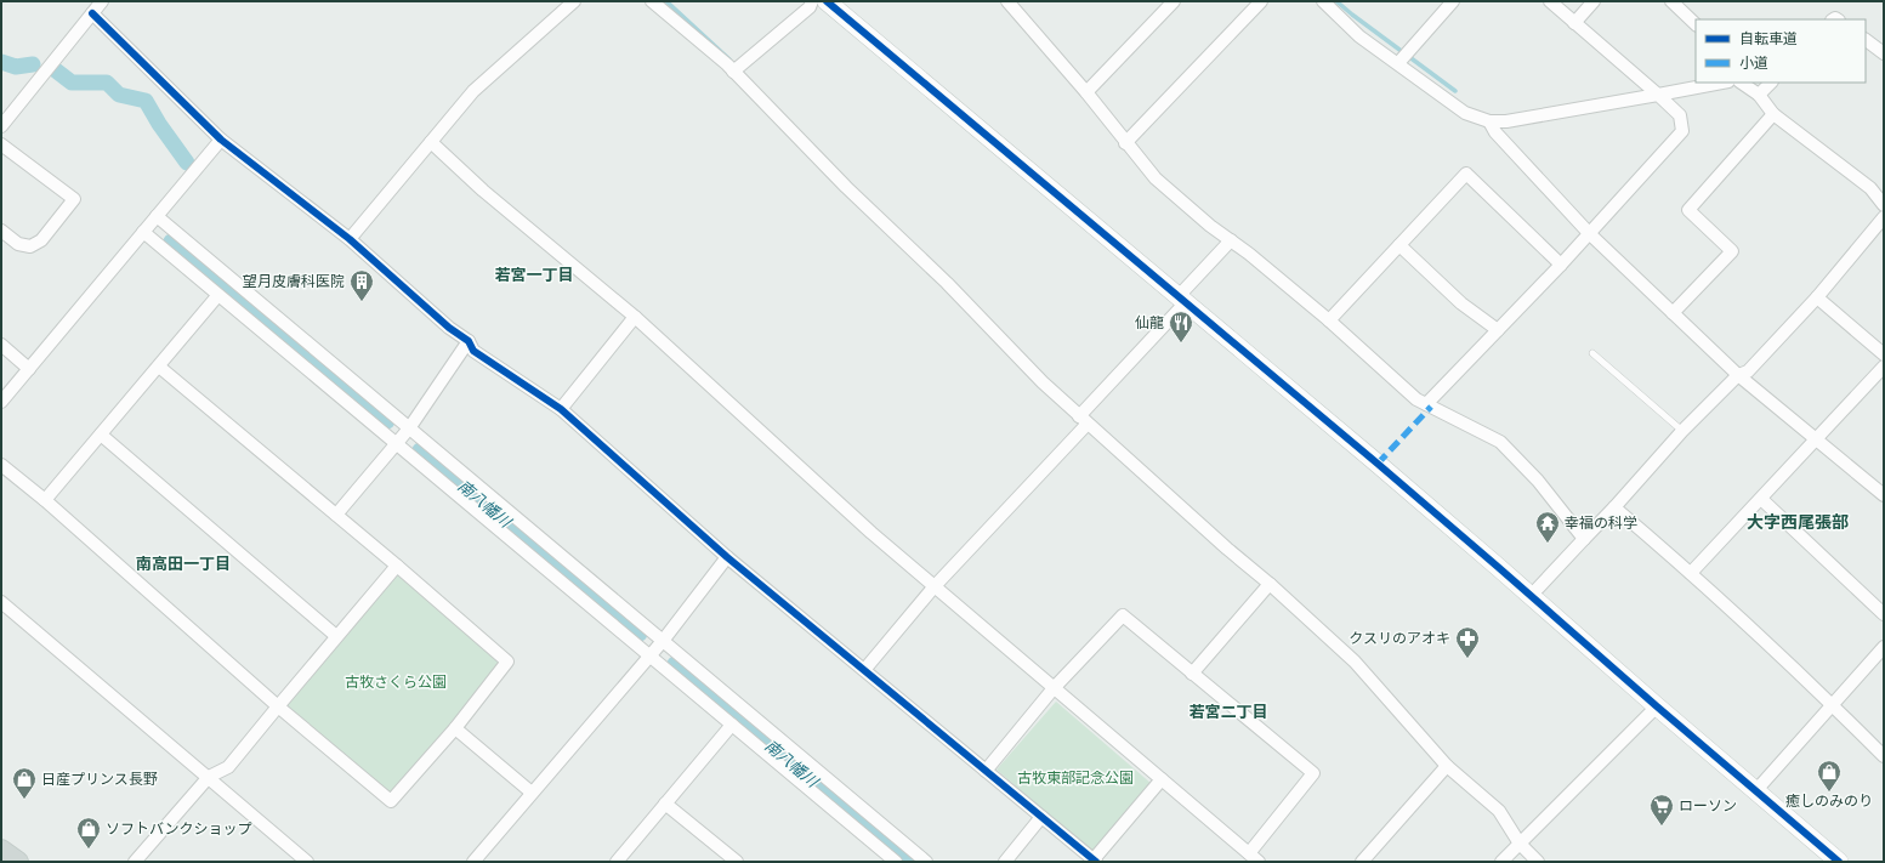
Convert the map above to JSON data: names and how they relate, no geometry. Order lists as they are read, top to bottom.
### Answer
{
  "districts": [
    "若宮一丁目",
    "大字西尾張部",
    "南高田一丁目",
    "若宮二丁目"
  ],
  "water": ["南八幡川"],
  "parks": ["古牧さくら公園", "古牧東部記念公園"],
  "places": {
    "building": ["望月皮膚科医院"],
    "restaurant": ["仙龍"],
    "temple": ["幸福の科学"],
    "pharmacy": ["クスリのアオキ"],
    "shop": ["癒しのみのり", "日産プリンス長野", "ソフトバンクショップ"],
    "supermarket": ["ローソン"]
  },
  "legend": ["自転車道", "小道"]
}
